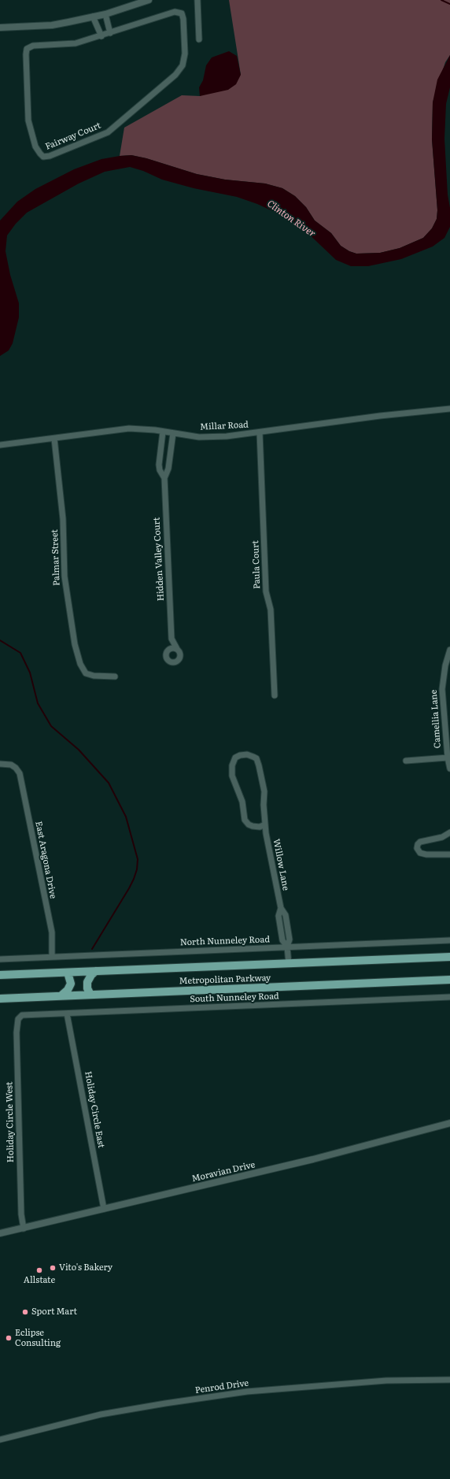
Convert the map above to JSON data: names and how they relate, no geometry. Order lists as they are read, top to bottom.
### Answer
{
  "streets": {
    "main road": ["Metropolitan Parkway"],
    "street": [
      "Fairway Court",
      "Millar Road",
      "Palmar Street",
      "Hidden Valley Court",
      "Paula Court",
      "Camellia Lane",
      "East Aragona Drive",
      "Willow Lane",
      "North Nunneley Road",
      "South Nunneley Road",
      "Holiday Circle East",
      "Holiday Circle West",
      "Moravian Drive",
      "Penrod Drive"
    ]
  },
  "crossings": [
    ["Millar Road", "Palmar Street"],
    ["Millar Road", "Hidden Valley Court"],
    ["Millar Road", "Paula Court"],
    ["East Aragona Drive", "North Nunneley Road"],
    ["Willow Lane", "North Nunneley Road"],
    ["Willow Lane", "Metropolitan Parkway"],
    ["South Nunneley Road", "Holiday Circle East"],
    ["South Nunneley Road", "Holiday Circle West"],
    ["Holiday Circle East", "Moravian Drive"],
    ["Holiday Circle West", "Moravian Drive"]
  ],
  "water": ["Clinton River"],
  "places": [
    "Vito's Bakery",
    "Allstate",
    "Sport Mart",
    "Eclipse Consulting"
  ]
}
